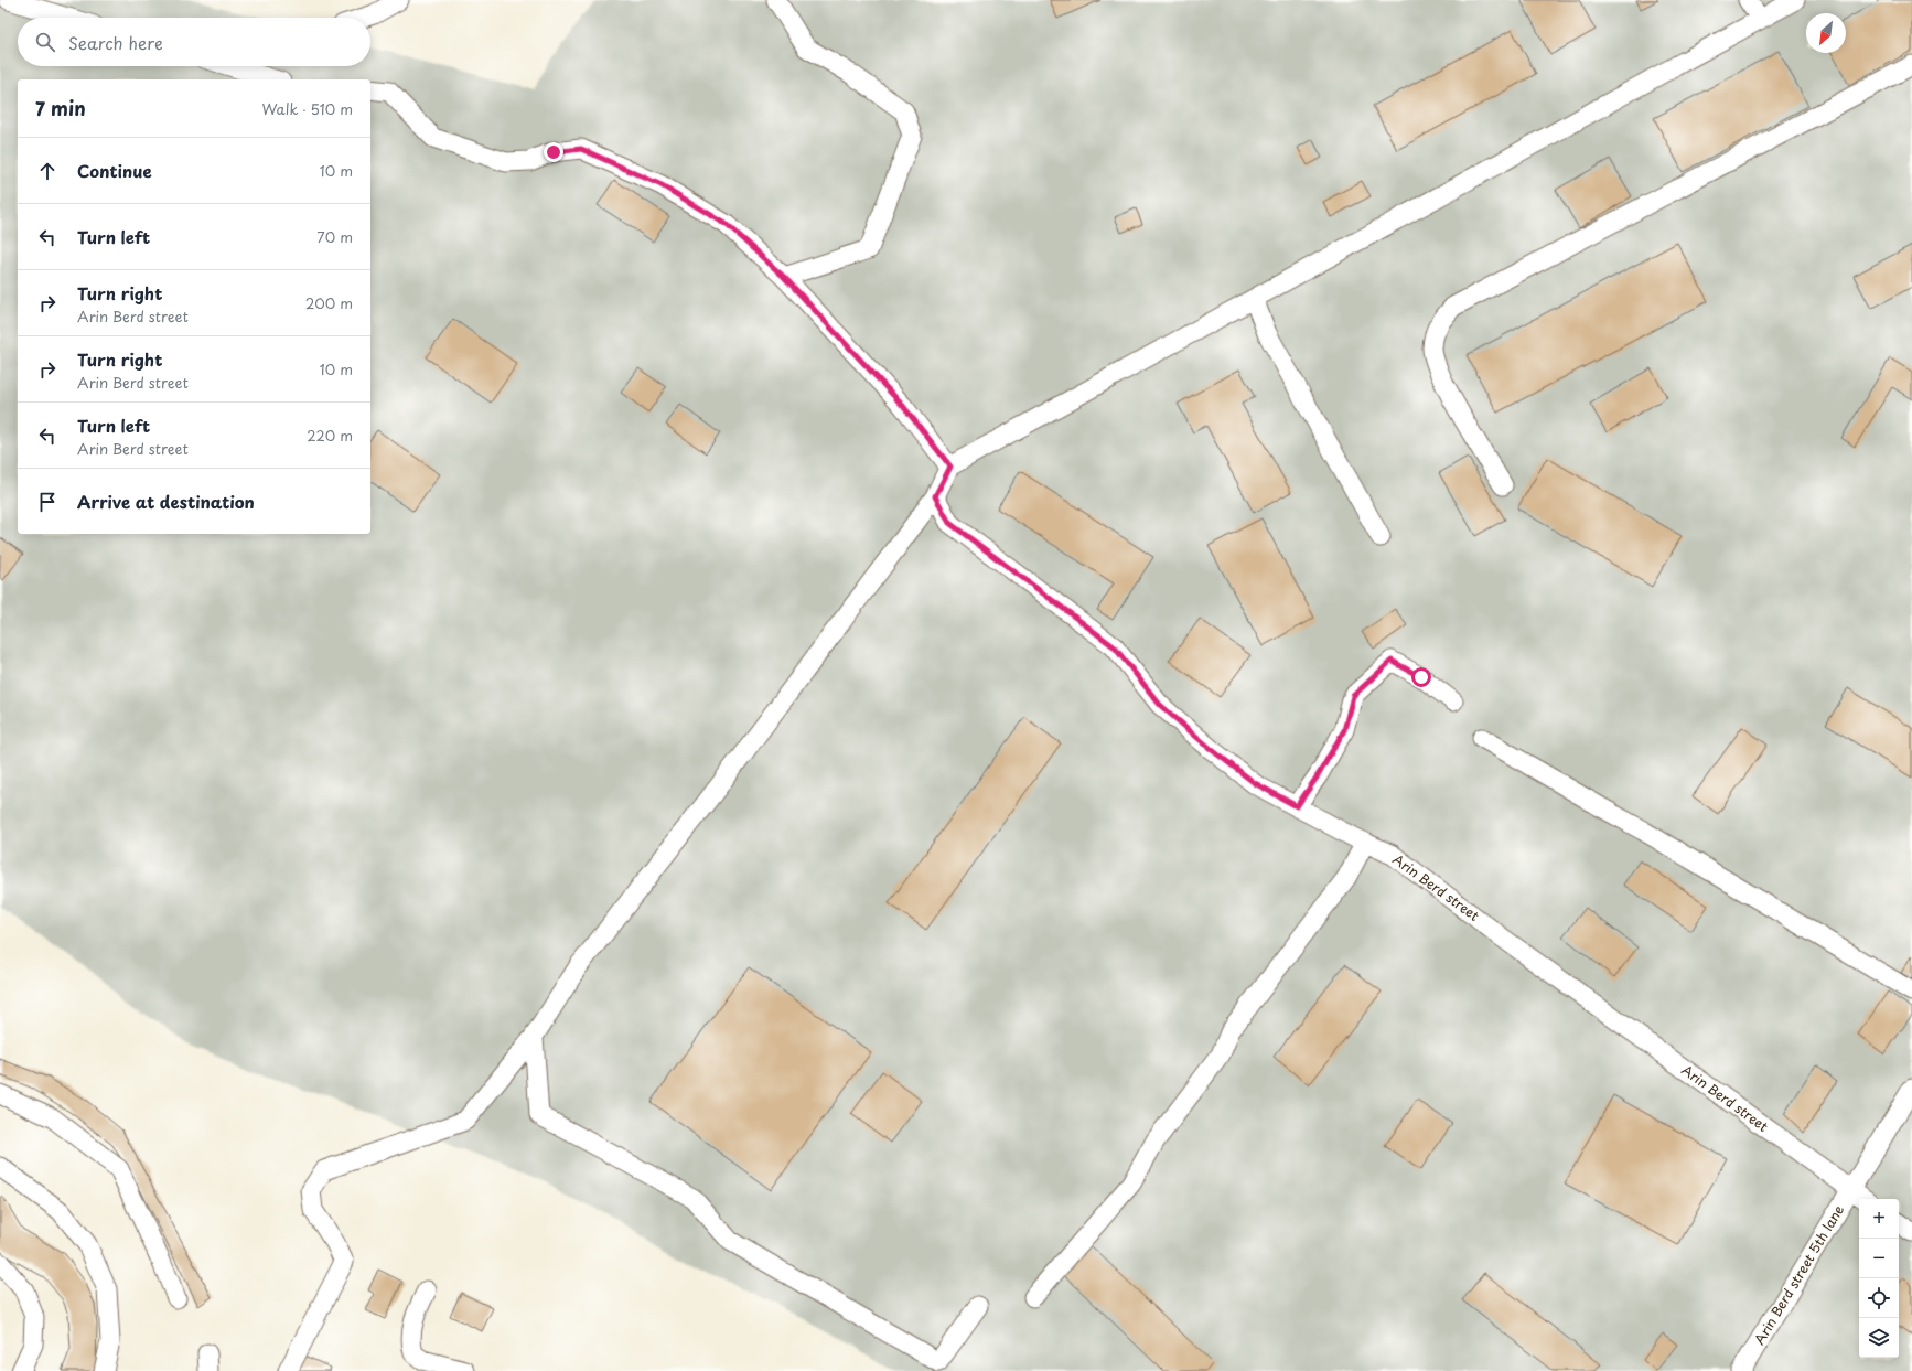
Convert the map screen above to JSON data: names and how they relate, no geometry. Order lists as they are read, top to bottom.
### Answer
{
  "streets": {
    "street": ["Arin Berd street", "Arin Berd street 5th lane"]
  },
  "crossings": [
    ["Arin Berd street", "Arin Berd street 5th lane"]
  ],
  "north": "bottom left",
  "page": {
    "search": "Search here",
    "heading": ["7 min", "Walk · 510 m"],
    "list": [
      ["Continue", "10 m"],
      ["Turn left", "70 m"],
      ["Turn right", "Arin Berd street", "200 m"],
      ["Turn right", "Arin Berd street", "10 m"],
      ["Turn left", "Arin Berd street", "220 m"],
      "Arrive at destination"
    ],
    "map_buttons": ["+", "−"]
  }
}
